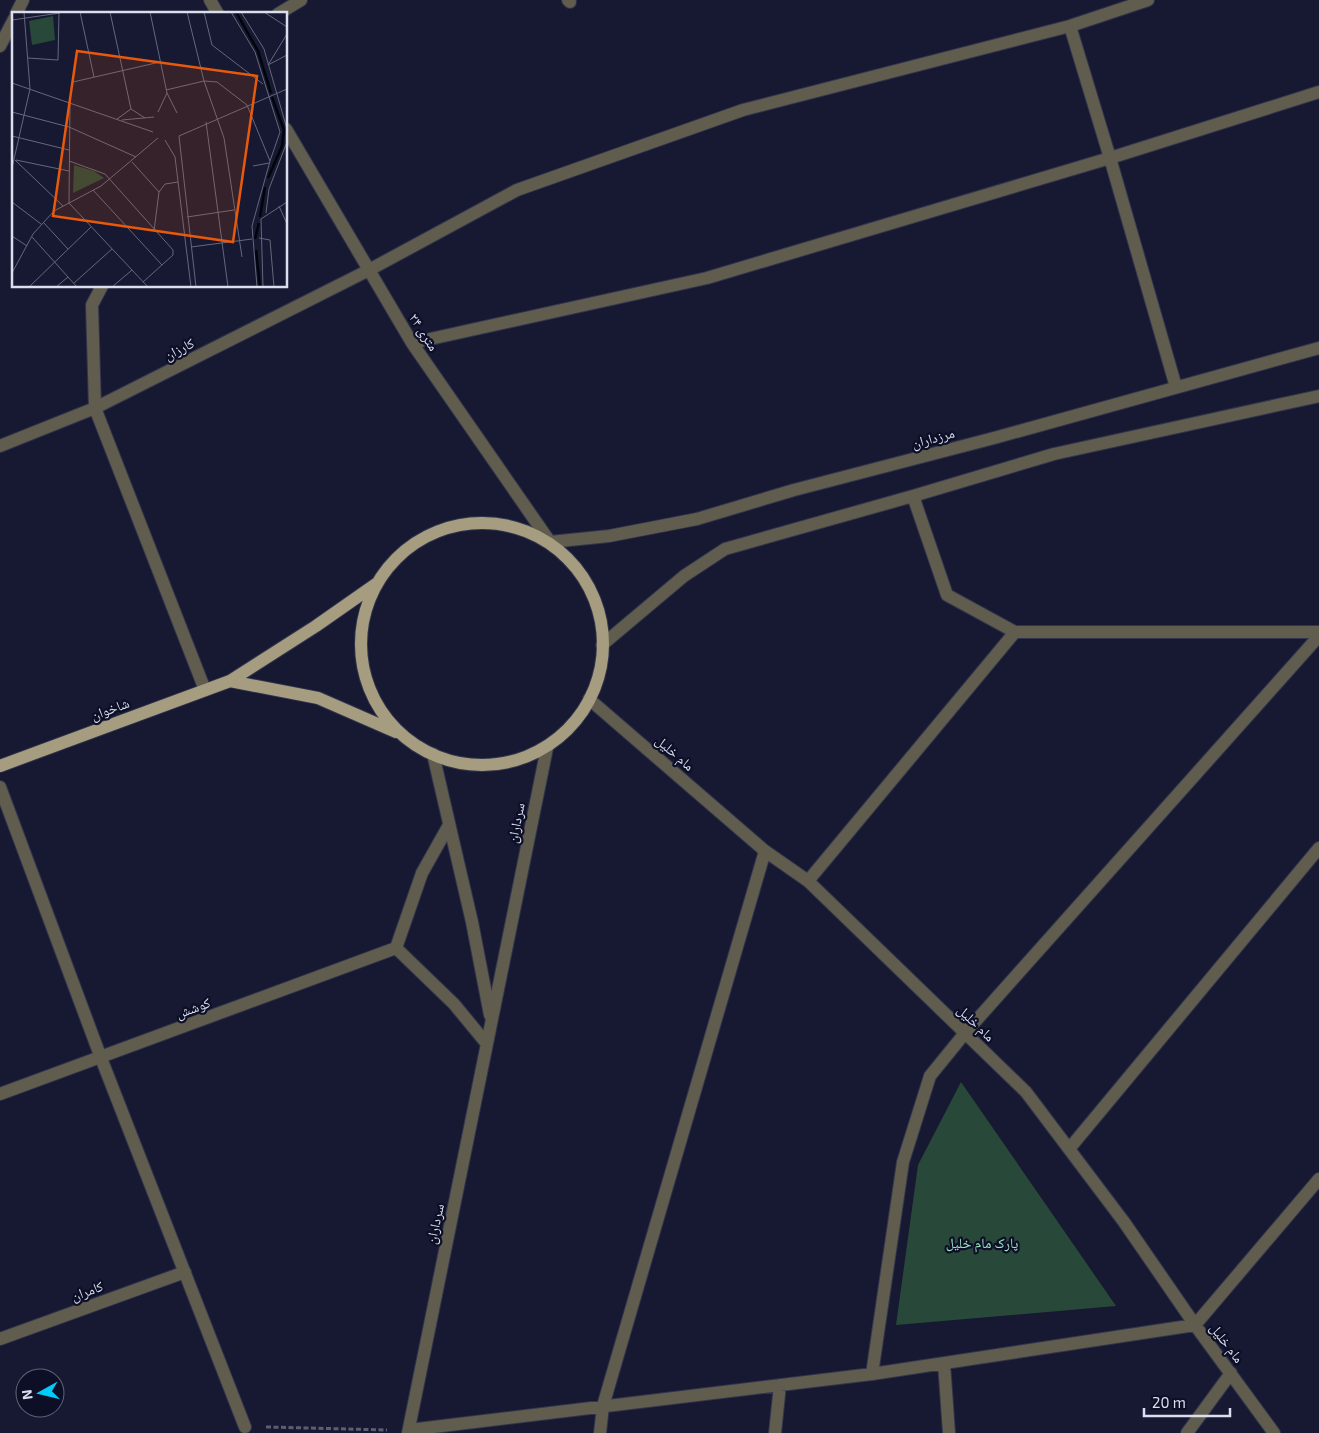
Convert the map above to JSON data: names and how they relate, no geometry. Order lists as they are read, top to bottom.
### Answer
{
  "streets": {
    "main road": ["شاخوان"],
    "street": [
      "۲۴ متری",
      "کارزان",
      "مرزداران",
      "مام خلیل",
      "سرداران",
      "کوشش",
      "کامران"
    ]
  },
  "crossings": [
    ["۲۴ متری", "کارزان"],
    ["۲۴ متری", "مرزداران"]
  ],
  "parks": ["پارک مام خلیل"],
  "scale_bar": "20 m",
  "north": "left"
}
